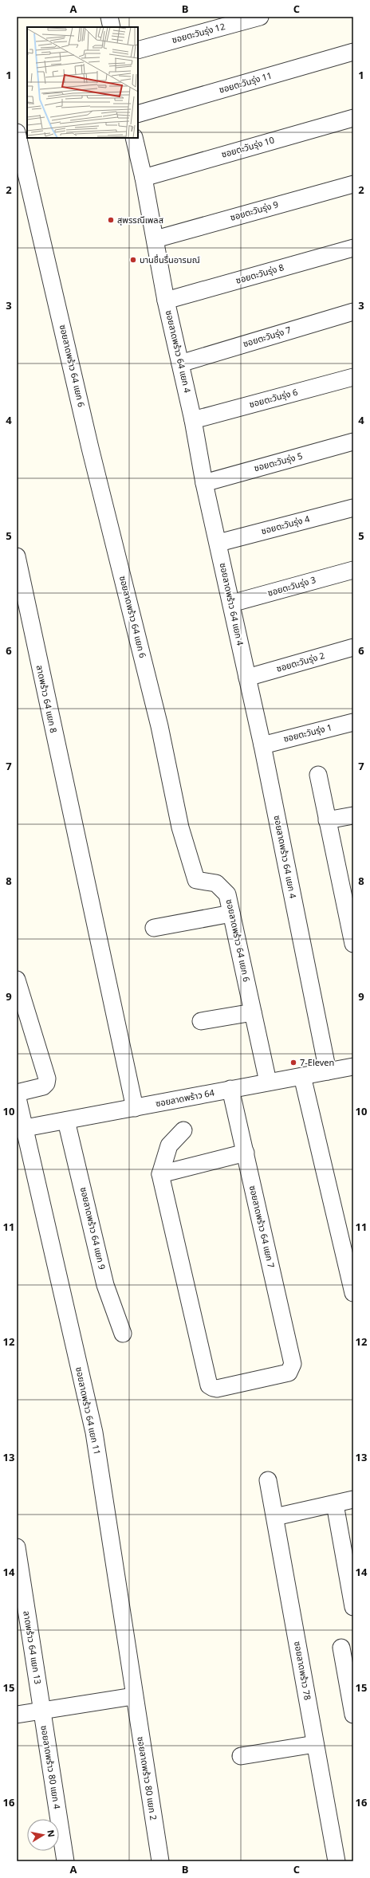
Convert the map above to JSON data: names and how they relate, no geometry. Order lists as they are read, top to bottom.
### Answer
{
  "streets": {
    "street": [
      "ซอยตะวันรุ่ง 12",
      "ซอยตะวันรุ่ง 11",
      "ซอยตะวันรุ่ง 10",
      "ซอยตะวันรุ่ง 9",
      "ซอยตะวันรุ่ง 8",
      "ซอยตะวันรุ่ง 7",
      "ซอยลาดพร้าว 64 แยก 4",
      "ซอยลาดพร้าว 64 แยก 6",
      "ซอยตะวันรุ่ง 6",
      "ซอยตะวันรุ่ง 5",
      "ซอยตะวันรุ่ง 4",
      "ซอยตะวันรุ่ง 3",
      "ซอยตะวันรุ่ง 2",
      "ลาดพร้าว 64 แยก 8",
      "ซอยตะวันรุ่ง 1",
      "ซอยลาดพร้าว 64",
      "ซอยลาดพร้าว 64 แยก 7",
      "ซอยลาดพร้าว 64 แยก 9",
      "ซอยลาดพร้าว 64 แยก 11",
      "ลาดพร้าว 64 แยก 13",
      "ซอยลาดพร้าว 78",
      "ซอยลาดพร้าว 80 แยก 4",
      "ซอยลาดพร้าว 80 แยก 2"
    ]
  },
  "crossings": [
    ["ซอยตะวันรุ่ง 10", "ซอยลาดพร้าว 64 แยก 4"],
    ["ซอยตะวันรุ่ง 9", "ซอยลาดพร้าว 64 แยก 4"],
    ["ซอยตะวันรุ่ง 8", "ซอยลาดพร้าว 64 แยก 4"],
    ["ซอยตะวันรุ่ง 7", "ซอยลาดพร้าว 64 แยก 4"],
    ["ซอยลาดพร้าว 64 แยก 4", "ซอยตะวันรุ่ง 6"],
    ["ซอยลาดพร้าว 64 แยก 4", "ซอยตะวันรุ่ง 5"],
    ["ซอยลาดพร้าว 64 แยก 4", "ซอยตะวันรุ่ง 4"],
    ["ซอยลาดพร้าว 64 แยก 4", "ซอยตะวันรุ่ง 3"],
    ["ซอยลาดพร้าว 64 แยก 4", "ซอยตะวันรุ่ง 2"],
    ["ซอยลาดพร้าว 64 แยก 4", "ซอยตะวันรุ่ง 1"],
    ["ซอยลาดพร้าว 64 แยก 4", "ซอยลาดพร้าว 64"],
    ["ซอยลาดพร้าว 64 แยก 6", "ซอยลาดพร้าว 64"],
    ["ลาดพร้าว 64 แยก 8", "ซอยลาดพร้าว 64"],
    ["ซอยลาดพร้าว 64", "ซอยลาดพร้าว 64 แยก 7"],
    ["ซอยลาดพร้าว 64", "ซอยลาดพร้าว 64 แยก 9"],
    ["ซอยลาดพร้าว 64", "ซอยลาดพร้าว 64 แยก 11"],
    ["ซอยลาดพร้าว 64 แยก 11", "ซอยลาดพร้าว 80 แยก 2"],
    ["ลาดพร้าว 64 แยก 13", "ซอยลาดพร้าว 80 แยก 4"]
  ],
  "places": ["สุพรรณีเพลส", "บานชื่นรื่นอารมณ์", "7-Eleven"],
  "north": "right",
  "grid": {
    "columns": ["A", "B", "C"],
    "rows": [
      "1",
      "2",
      "3",
      "4",
      "5",
      "6",
      "7",
      "8",
      "9",
      "10",
      "11",
      "12",
      "13",
      "14",
      "15",
      "16"
    ]
  }
}
